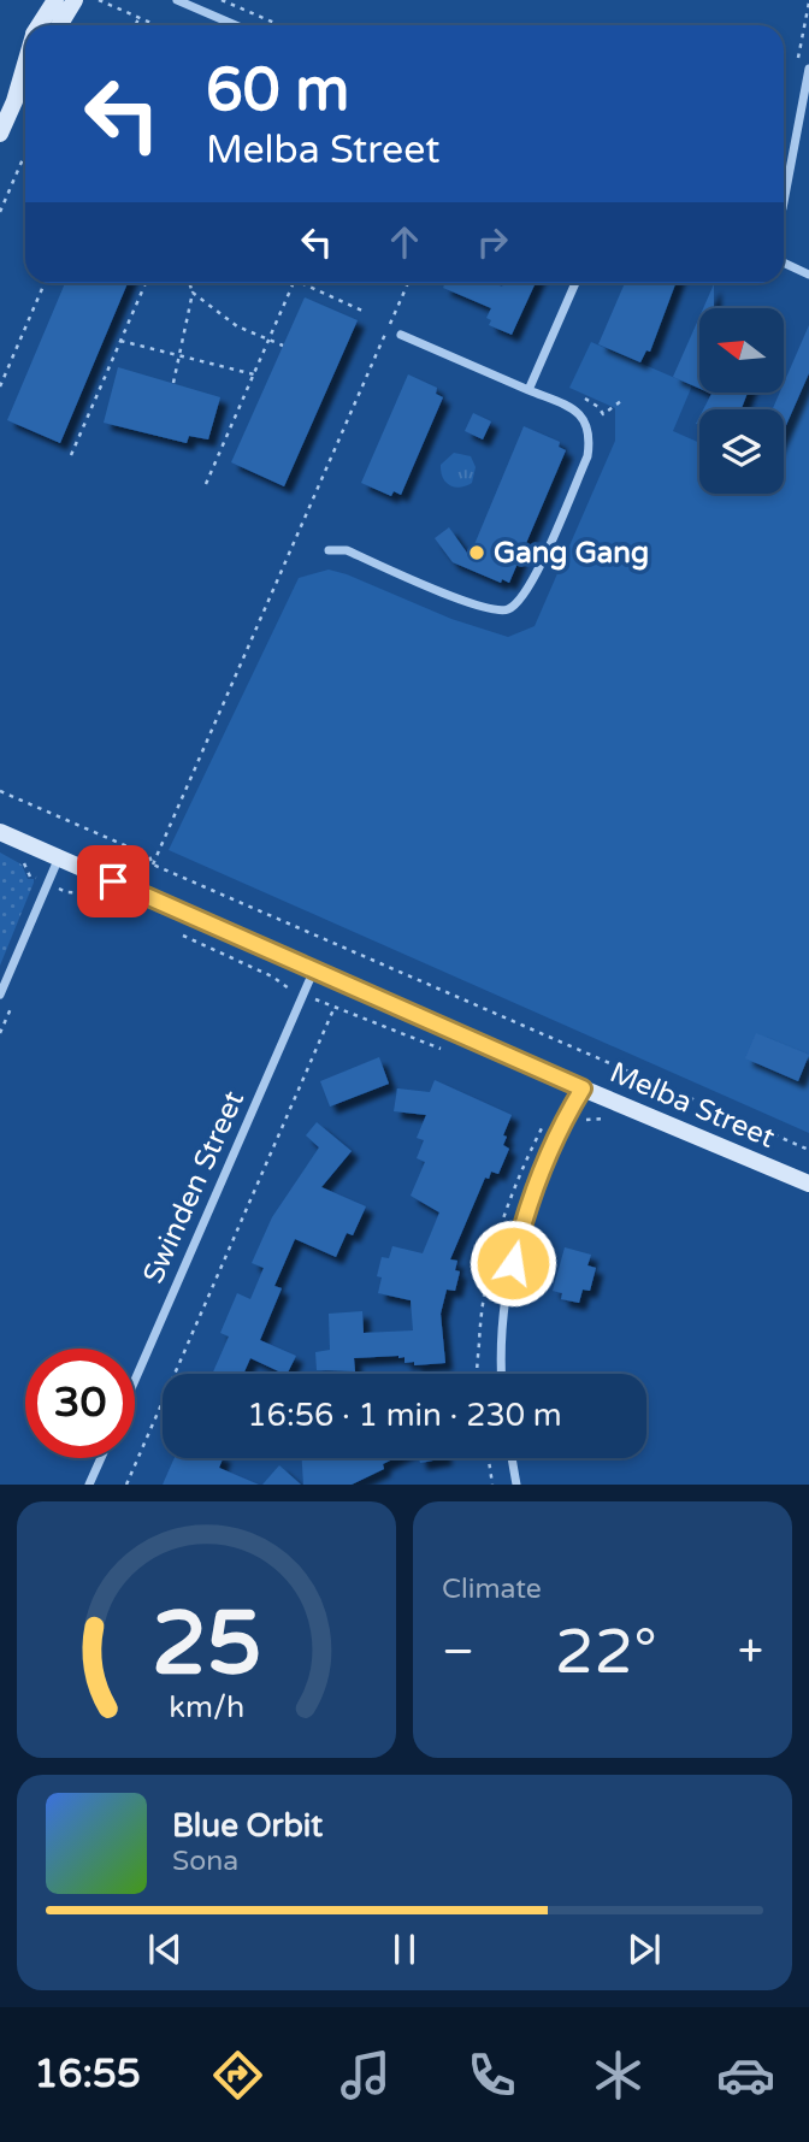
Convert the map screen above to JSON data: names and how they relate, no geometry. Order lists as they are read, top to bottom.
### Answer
{
  "streets": {
    "street": ["Melba Street", "Swinden Street"]
  },
  "crossings": [
    ["Melba Street", "Swinden Street"]
  ],
  "places": ["Gang Gang"],
  "north": "left",
  "page": {
    "turn": ["60 m", "Melba Street"],
    "limit": "30",
    "trip": "16:56 · 1 min · 230 m",
    "tile": "Climate",
    "heat": ["−", "22°", "+"],
    "song": ["Blue Orbit", "Sona"],
    "tabs": "16:55",
    "gauge": ["25", "km/h"]
  }
}
